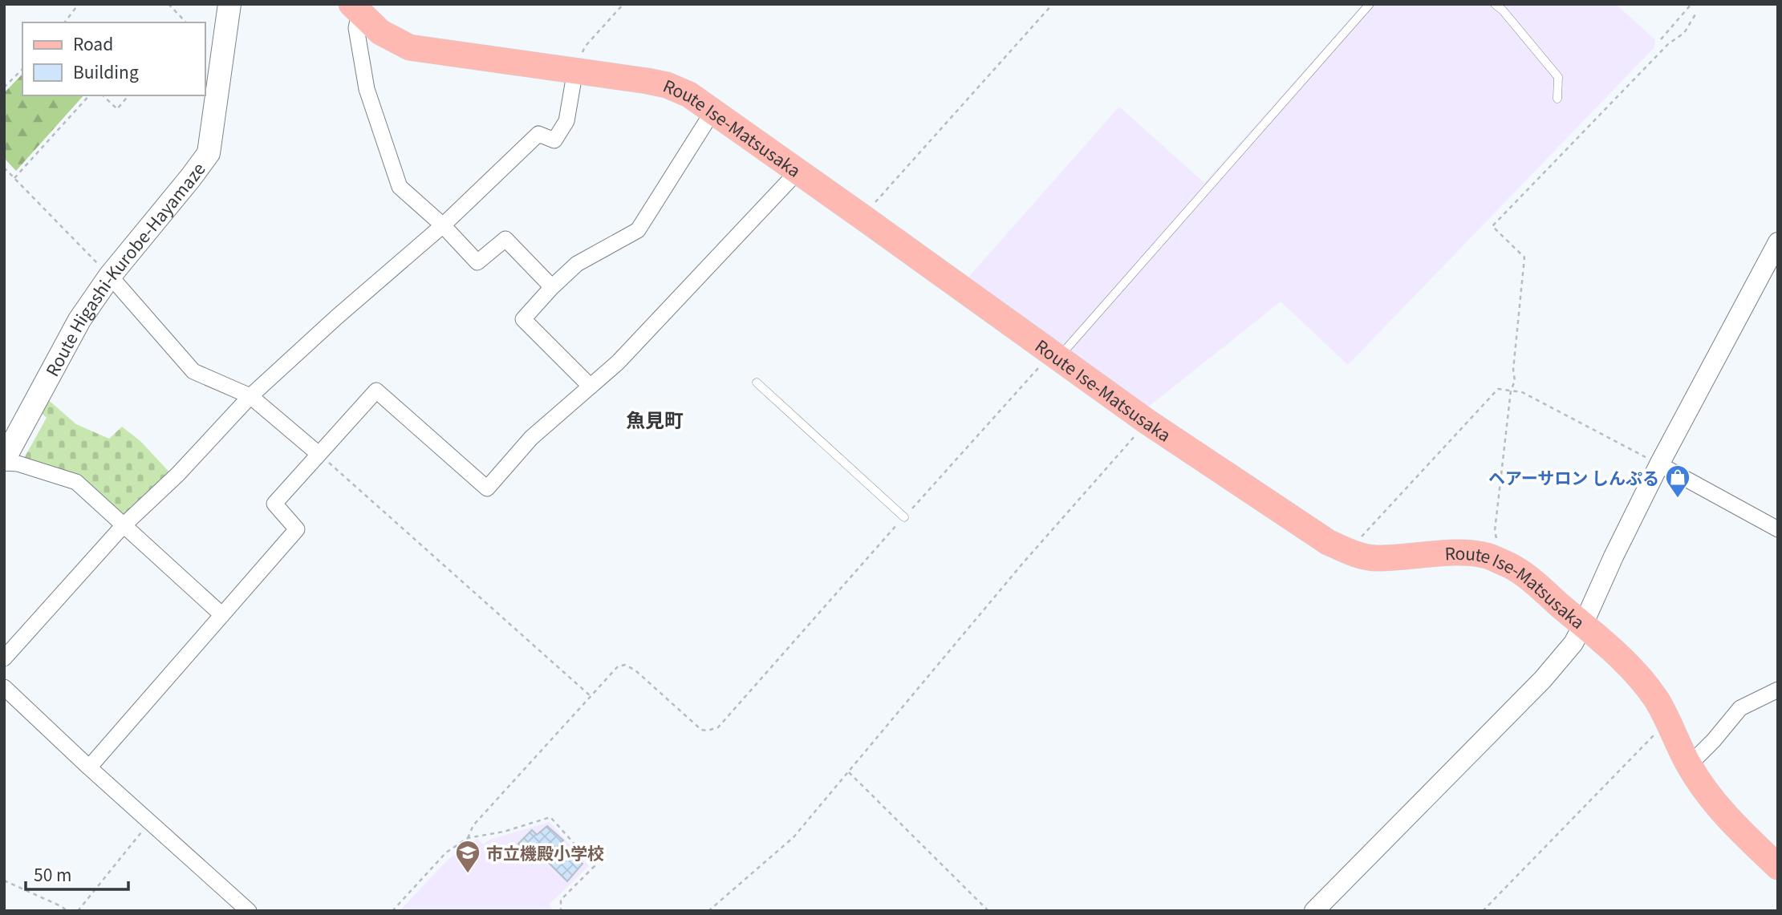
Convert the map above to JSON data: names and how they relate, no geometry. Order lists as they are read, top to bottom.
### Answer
{
  "streets": {
    "main road": ["Route Ise-Matsusaka", "Route Higashi-Kurobe-Hayamaze"]
  },
  "districts": ["魚見町"],
  "places": {
    "shop": ["ヘアーサロン しんぷる"],
    "school or university": ["市立機殿小学校"]
  },
  "legend": ["Road", "Building"],
  "scale_bar": "50 m"
}
